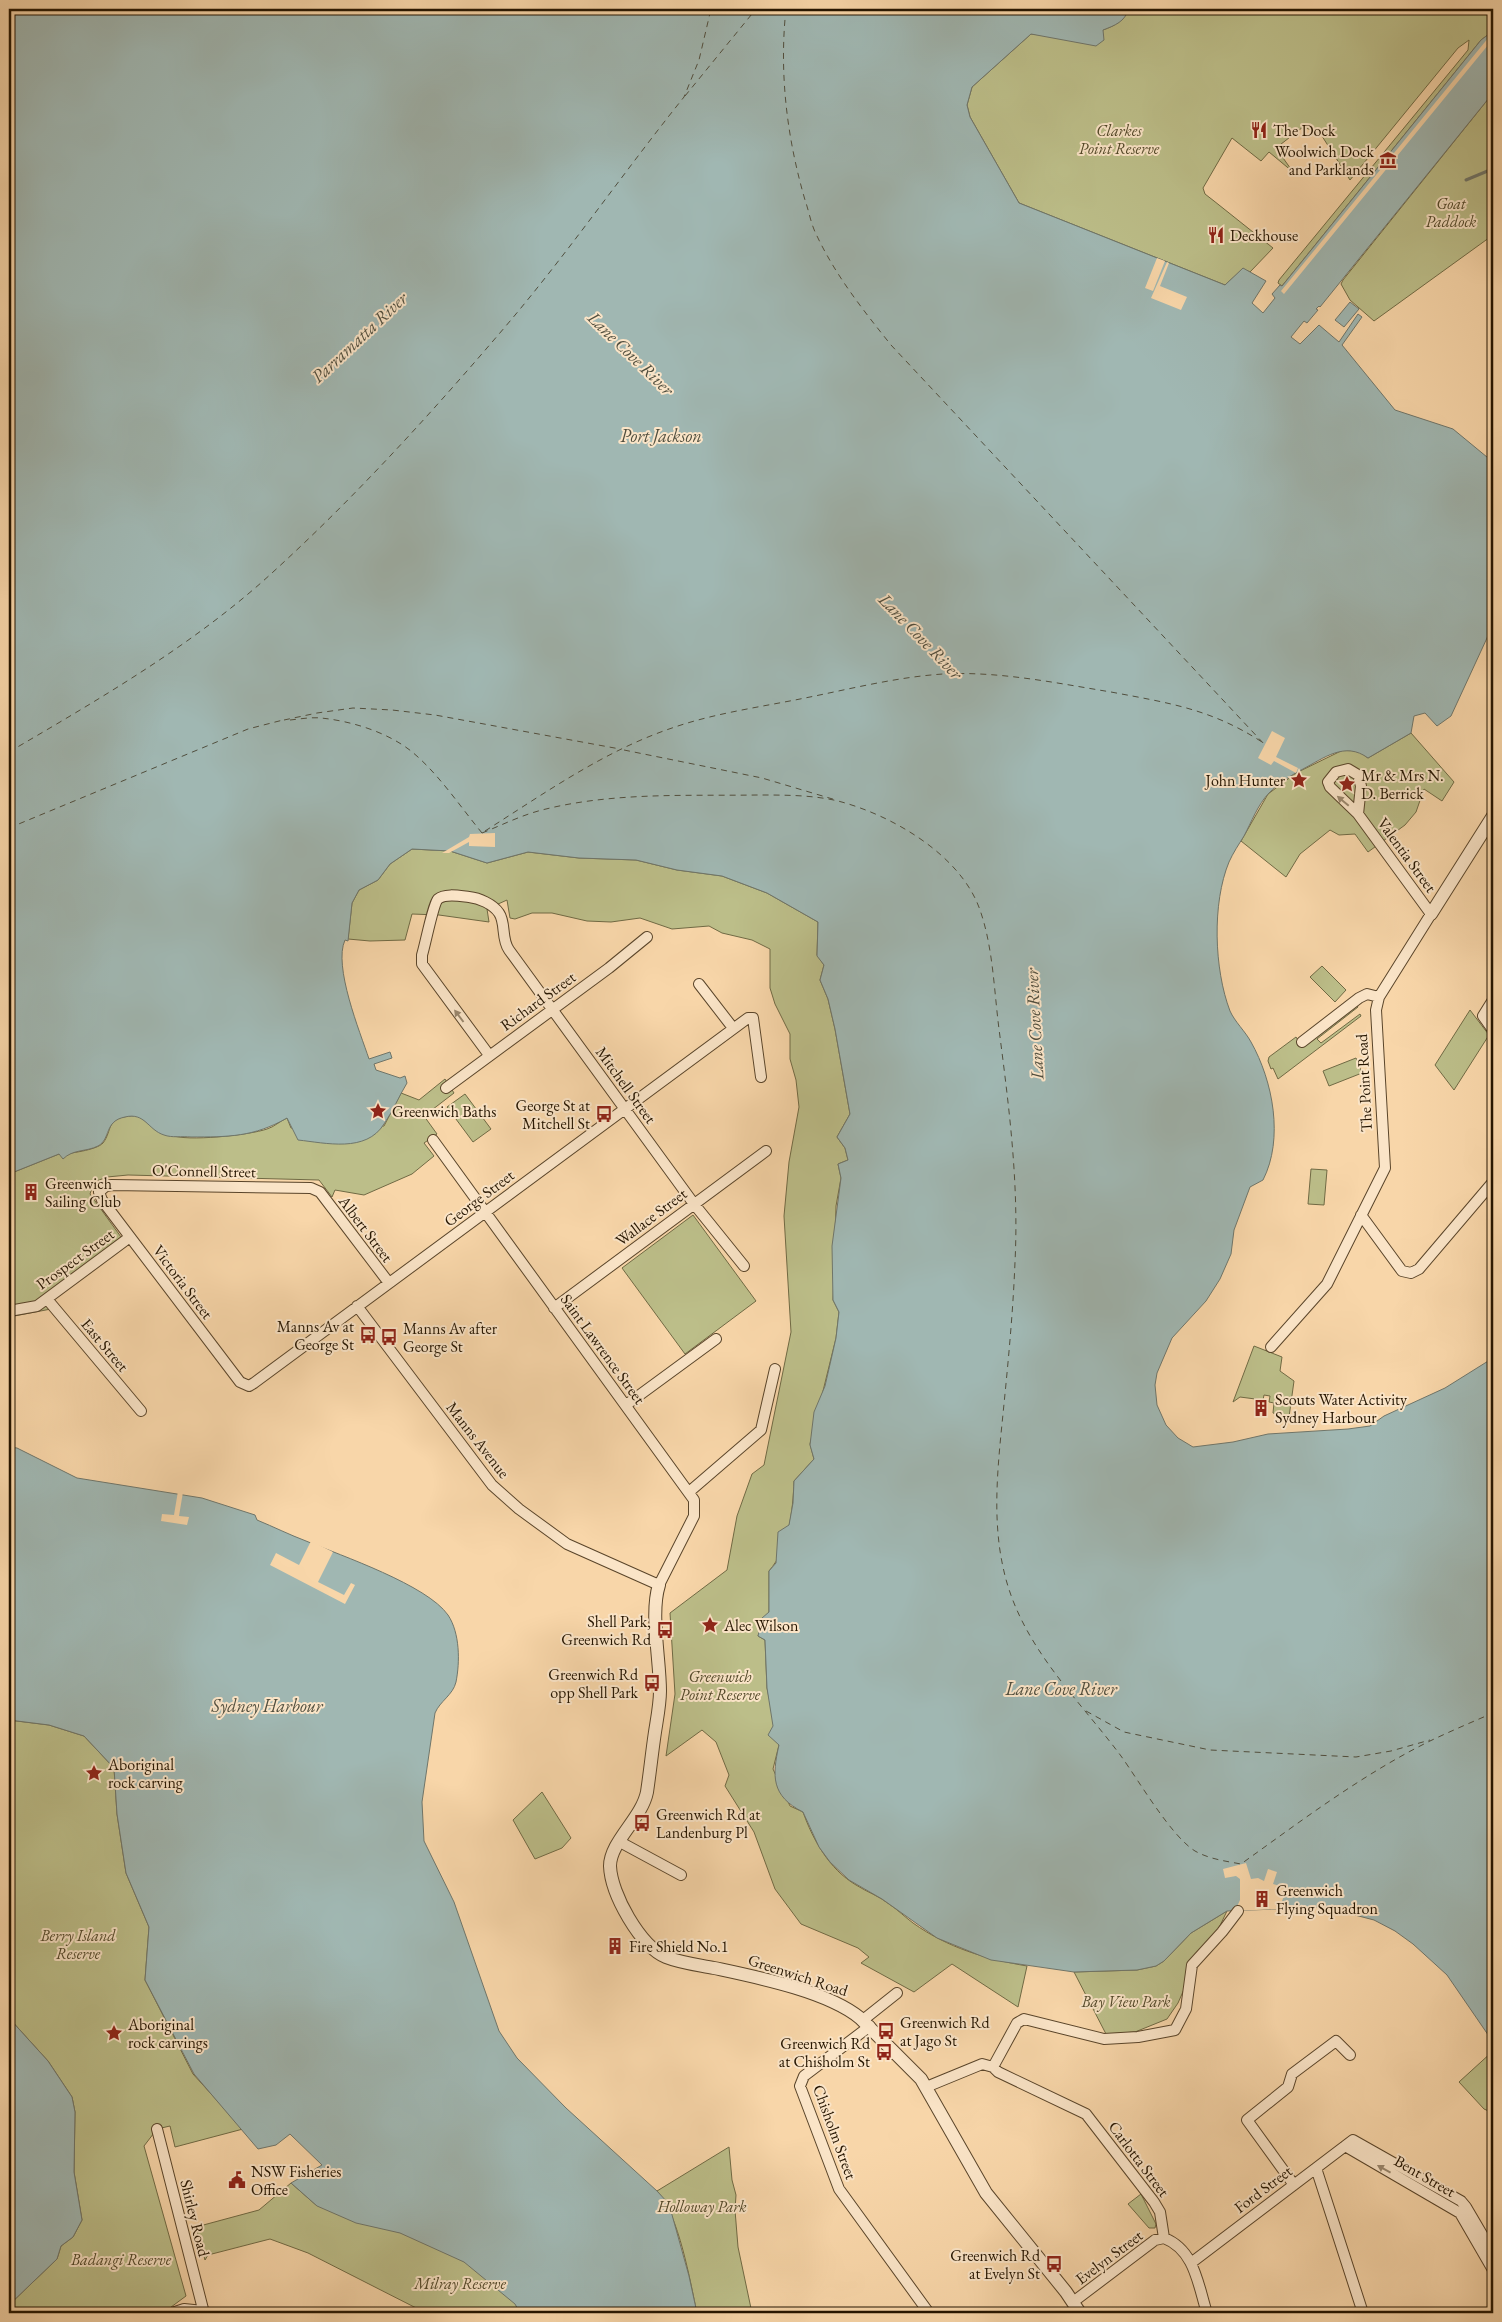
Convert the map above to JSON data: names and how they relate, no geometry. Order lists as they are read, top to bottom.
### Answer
{
  "streets": {
    "street": [
      "Valentia Street",
      "Richard Street",
      "The Point Road",
      "Mitchell Street",
      "O'Connell Street",
      "George Street",
      "Wallace Street",
      "Albert Street",
      "Prospect Street",
      "Victoria Street",
      "East Street",
      "Saint Lawrence Street",
      "Manns Avenue",
      "Greenwich Road",
      "Chisholm Street",
      "Carlotta Street",
      "Bent Street",
      "Ford Street",
      "Shirley Road",
      "Evelyn Street"
    ]
  },
  "crossings": [
    ["Valentia Street", "The Point Road"],
    ["Richard Street", "Mitchell Street"],
    ["Mitchell Street", "George Street"],
    ["Mitchell Street", "Wallace Street"],
    ["O'Connell Street", "Albert Street"],
    ["O'Connell Street", "Victoria Street"],
    ["George Street", "Albert Street"],
    ["George Street", "Victoria Street"],
    ["George Street", "Saint Lawrence Street"],
    ["George Street", "Manns Avenue"],
    ["Wallace Street", "Saint Lawrence Street"],
    ["Prospect Street", "Victoria Street"],
    ["Prospect Street", "East Street"],
    ["Saint Lawrence Street", "Manns Avenue"],
    ["Saint Lawrence Street", "Greenwich Road"],
    ["Manns Avenue", "Greenwich Road"],
    ["Greenwich Road", "Chisholm Street"],
    ["Greenwich Road", "Evelyn Street"],
    ["Carlotta Street", "Evelyn Street"],
    ["Bent Street", "Ford Street"]
  ],
  "water": [
    "Parramatta River",
    "Lane Cove River",
    "Port Jackson",
    "Sydney Harbour"
  ],
  "parks": [
    "Clarkes Point Reserve",
    "Goat Paddock",
    "Greenwich Point Reserve",
    "Berry Island Reserve",
    "Bay View Park",
    "Holloway Park",
    "Badangi Reserve",
    "Milray Reserve"
  ],
  "places": {
    "restaurant": ["The Dock", "Deckhouse"],
    "museum": ["Woolwich Dock and Parklands"],
    "place": [
      "John Hunter",
      "Mr & Mrs N. D. Berrick",
      "Greenwich Baths",
      "Alec Wilson",
      "Aboriginal rock carving",
      "Aboriginal rock carvings"
    ],
    "bus stop": [
      "George St at Mitchell St",
      "Manns Av at George St",
      "Manns Av after George St",
      "Shell Park, Greenwich Rd",
      "Greenwich Rd opp Shell Park",
      "Greenwich Rd at Landenburg Pl",
      "Greenwich Rd at Jago St",
      "Greenwich Rd at Chisholm St",
      "Greenwich Rd at Evelyn St"
    ],
    "building": [
      "Greenwich Sailing Club",
      "Scouts Water Activity Sydney Harbour",
      "Greenwich Flying Squadron",
      "Fire Shield No.1"
    ],
    "public building": ["NSW Fisheries Office"]
  }
}
